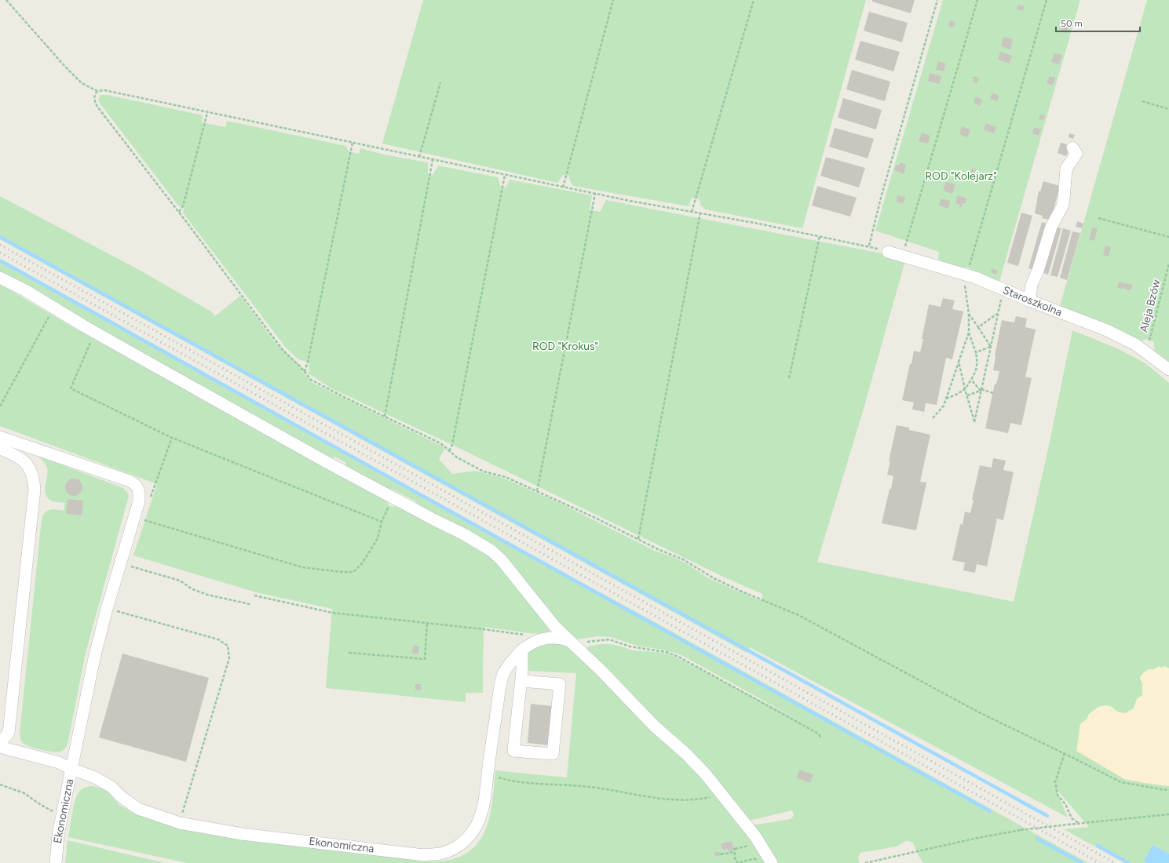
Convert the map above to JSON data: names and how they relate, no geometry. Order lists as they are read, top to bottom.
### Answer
{
  "streets": {
    "street": ["Staroszkolna", "Ekonomiczna"],
    "path": ["Aleja Bzów"]
  },
  "crossings": [
    ["Staroszkolna", "Aleja Bzów"]
  ],
  "parks": ["ROD \"Kolejarz\"", "ROD \"Krokus\""],
  "scale_bar": "50 m"
}
